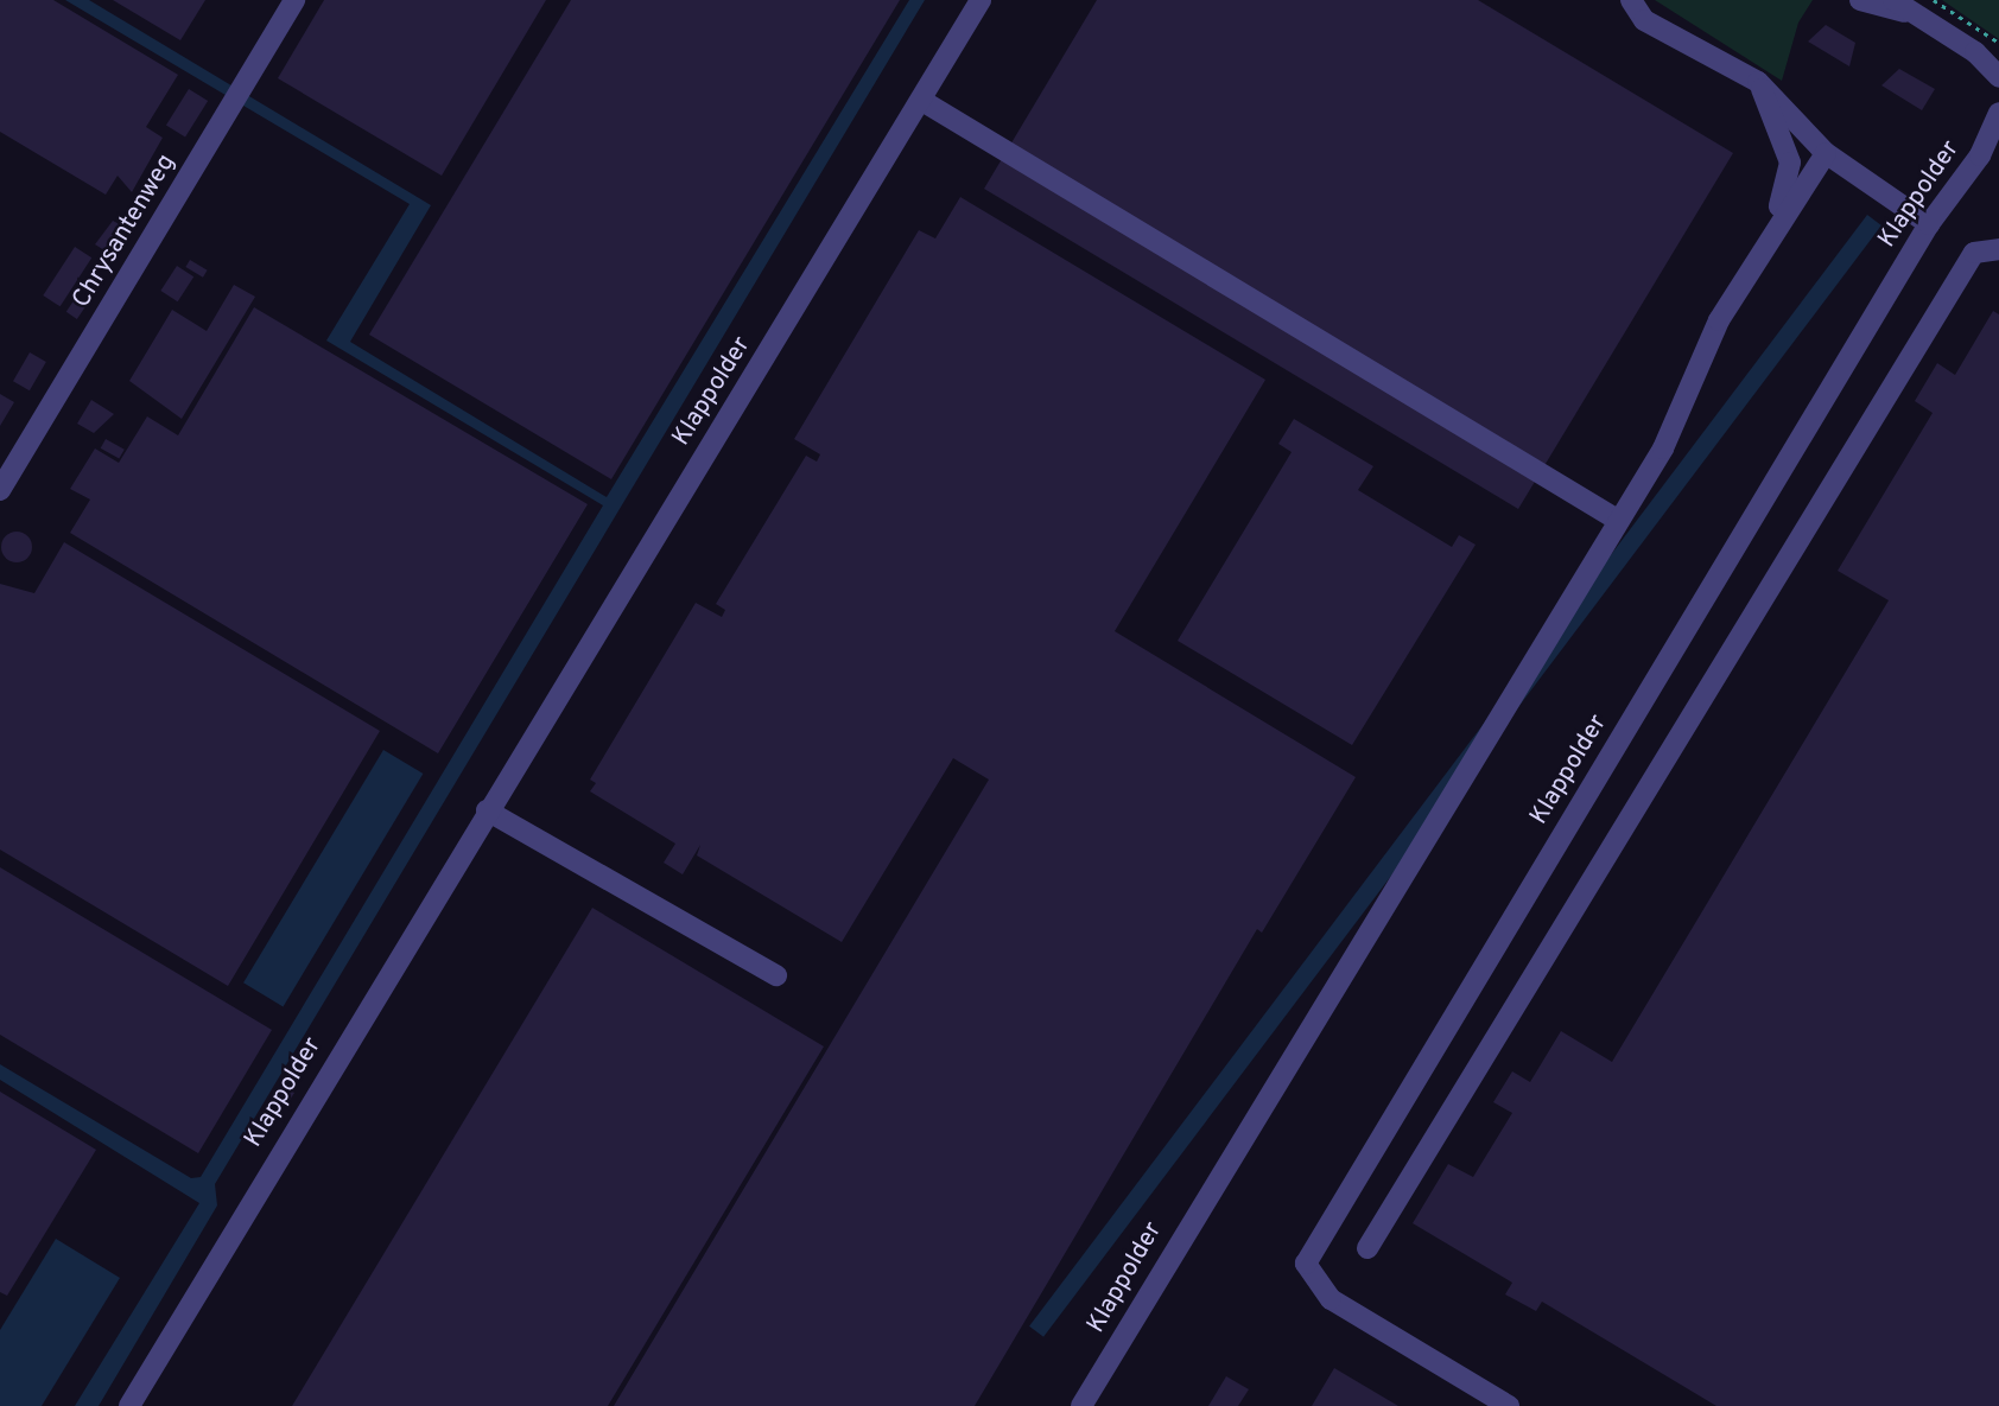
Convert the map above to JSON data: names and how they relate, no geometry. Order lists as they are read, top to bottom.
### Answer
{
  "streets": {
    "street": ["Klappolder", "Chrysantenweg"]
  }
}
